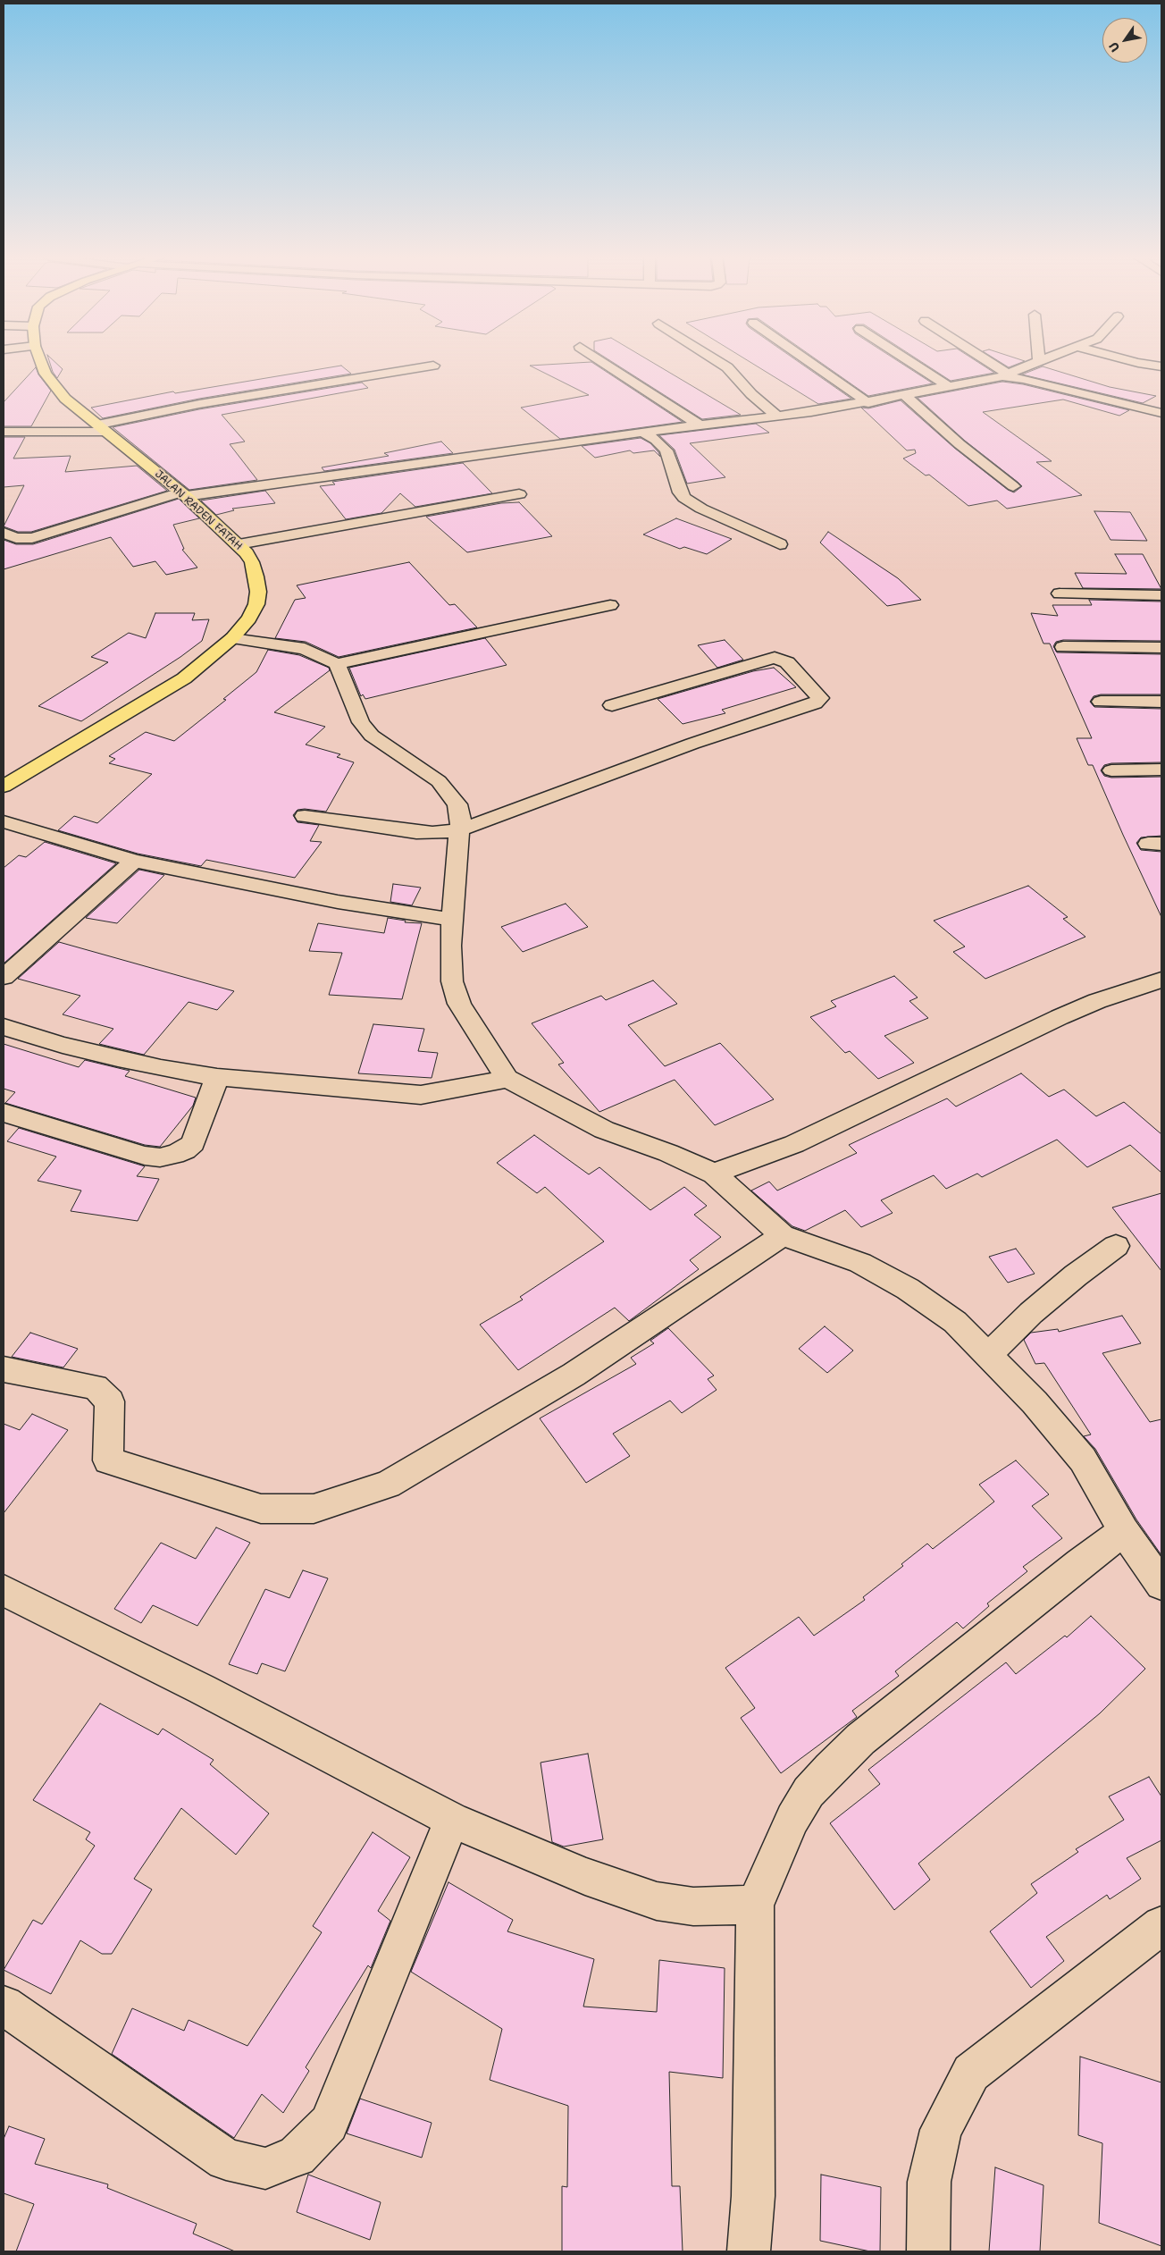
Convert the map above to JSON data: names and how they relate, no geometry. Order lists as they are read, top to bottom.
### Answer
{
  "streets": {
    "highway": ["JALAN RADEN FATAH"]
  },
  "north": "bottom left"
}
